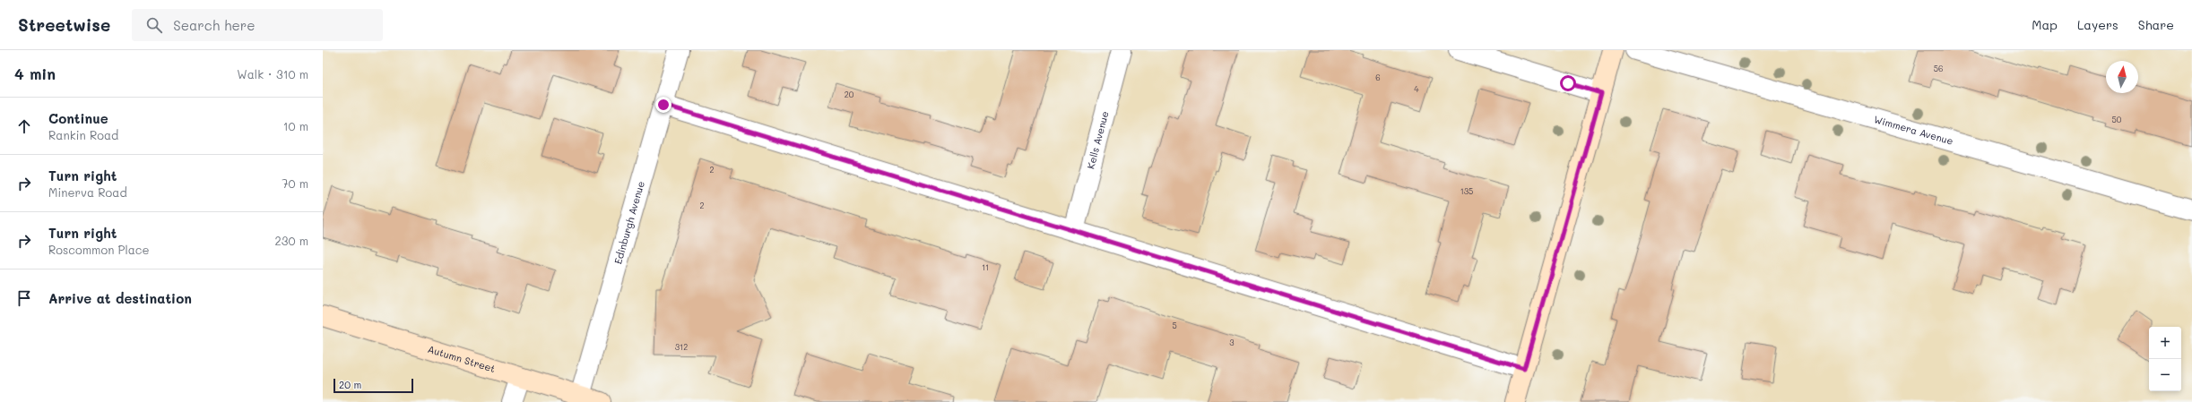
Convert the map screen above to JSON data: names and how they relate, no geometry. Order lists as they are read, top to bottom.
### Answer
{
  "streets": {
    "street": [
      "Wimmera Avenue",
      "Kells Avenue",
      "Edinburgh Avenue",
      "Autumn Street"
    ]
  },
  "crossings": [
    ["Edinburgh Avenue", "Autumn Street"]
  ],
  "house_numbers": [
    "56",
    "6",
    "4",
    "20",
    "50",
    "2",
    "135",
    "2",
    "11",
    "5",
    "3",
    "312"
  ],
  "scale_bar": "20 m",
  "north": "top",
  "page": {
    "header": "Streetwise",
    "search": "Search here",
    "nav": ["Map", "Layers", "Share"],
    "heading": ["4 min", "Walk · 310 m"],
    "list": [
      ["Continue", "Rankin Road", "10 m"],
      ["Turn right", "Minerva Road", "70 m"],
      ["Turn right", "Roscommon Place", "230 m"],
      "Arrive at destination"
    ],
    "map_buttons": ["+", "−"],
    "scale": "20 m"
  }
}
